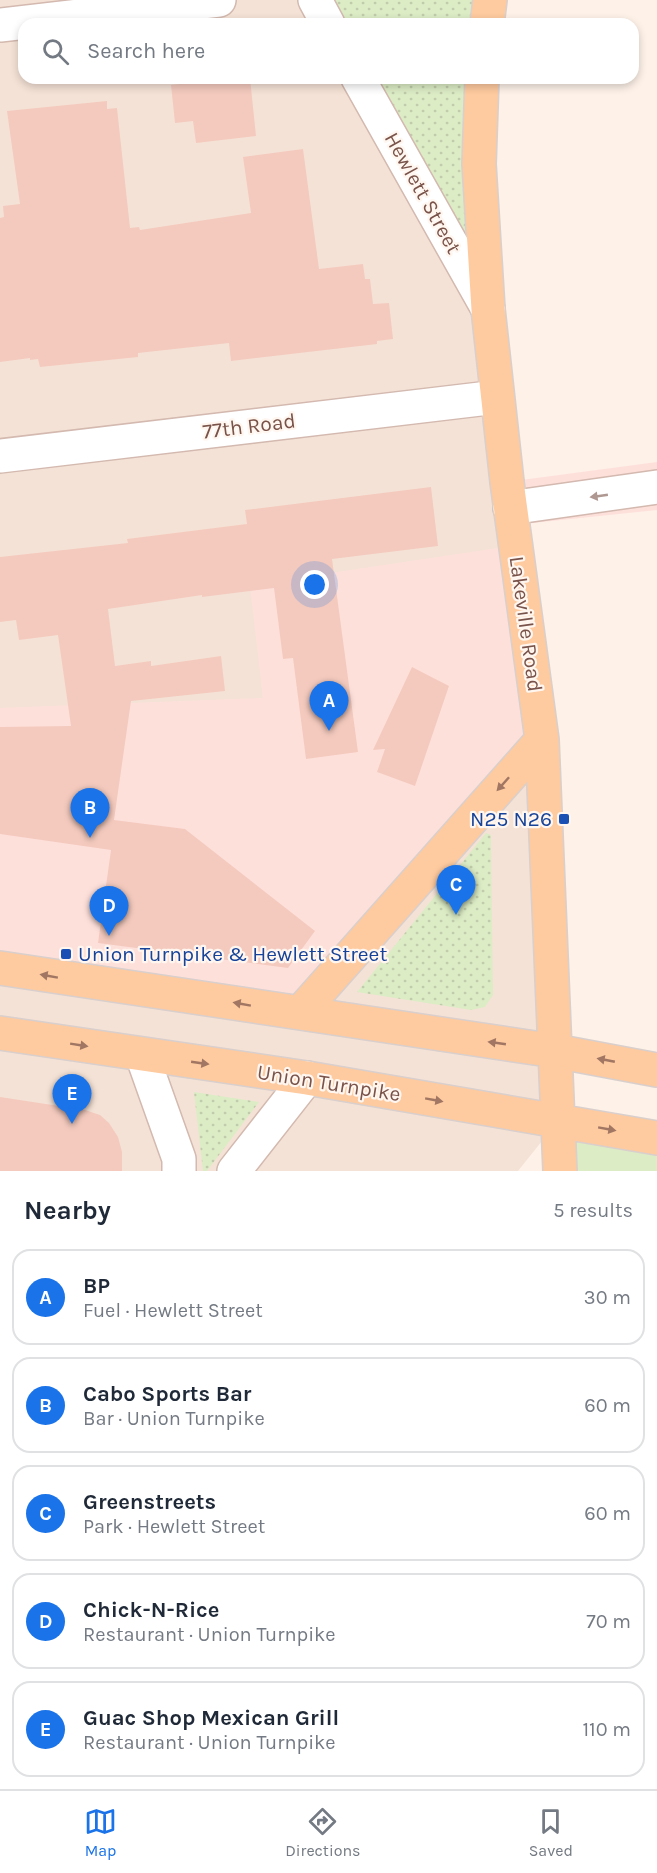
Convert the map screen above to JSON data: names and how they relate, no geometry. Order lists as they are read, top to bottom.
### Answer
{
  "streets": {
    "main road": ["Lakeville Road", "Union Turnpike"],
    "street": ["Hewlett Street", "77th Road"]
  },
  "crossings": [
    ["Hewlett Street", "Lakeville Road"],
    ["77th Road", "Lakeville Road"],
    ["Lakeville Road", "Union Turnpike"]
  ],
  "places": {
    "transit": ["N25 N26", "Union Turnpike & Hewlett Street"]
  },
  "page": {
    "search": "Search here",
    "pins": [
      "A",
      "B",
      "C",
      "D",
      "E"
    ],
    "heading": ["Nearby", "5 results"],
    "list": [
      {
        "mark": "A",
        "name": "BP",
        "note": "Fuel · Hewlett Street",
        "value": "30 m"
      },
      {
        "mark": "B",
        "name": "Cabo Sports Bar",
        "note": "Bar · Union Turnpike",
        "value": "60 m"
      },
      {
        "mark": "C",
        "name": "Greenstreets",
        "note": "Park · Hewlett Street",
        "value": "60 m"
      },
      {
        "mark": "D",
        "name": "Chick-N-Rice",
        "note": "Restaurant · Union Turnpike",
        "value": "70 m"
      },
      {
        "mark": "E",
        "name": "Guac Shop Mexican Grill",
        "note": "Restaurant · Union Turnpike",
        "value": "110 m"
      }
    ],
    "nav": ["Map", "Directions", "Saved"]
  }
}
